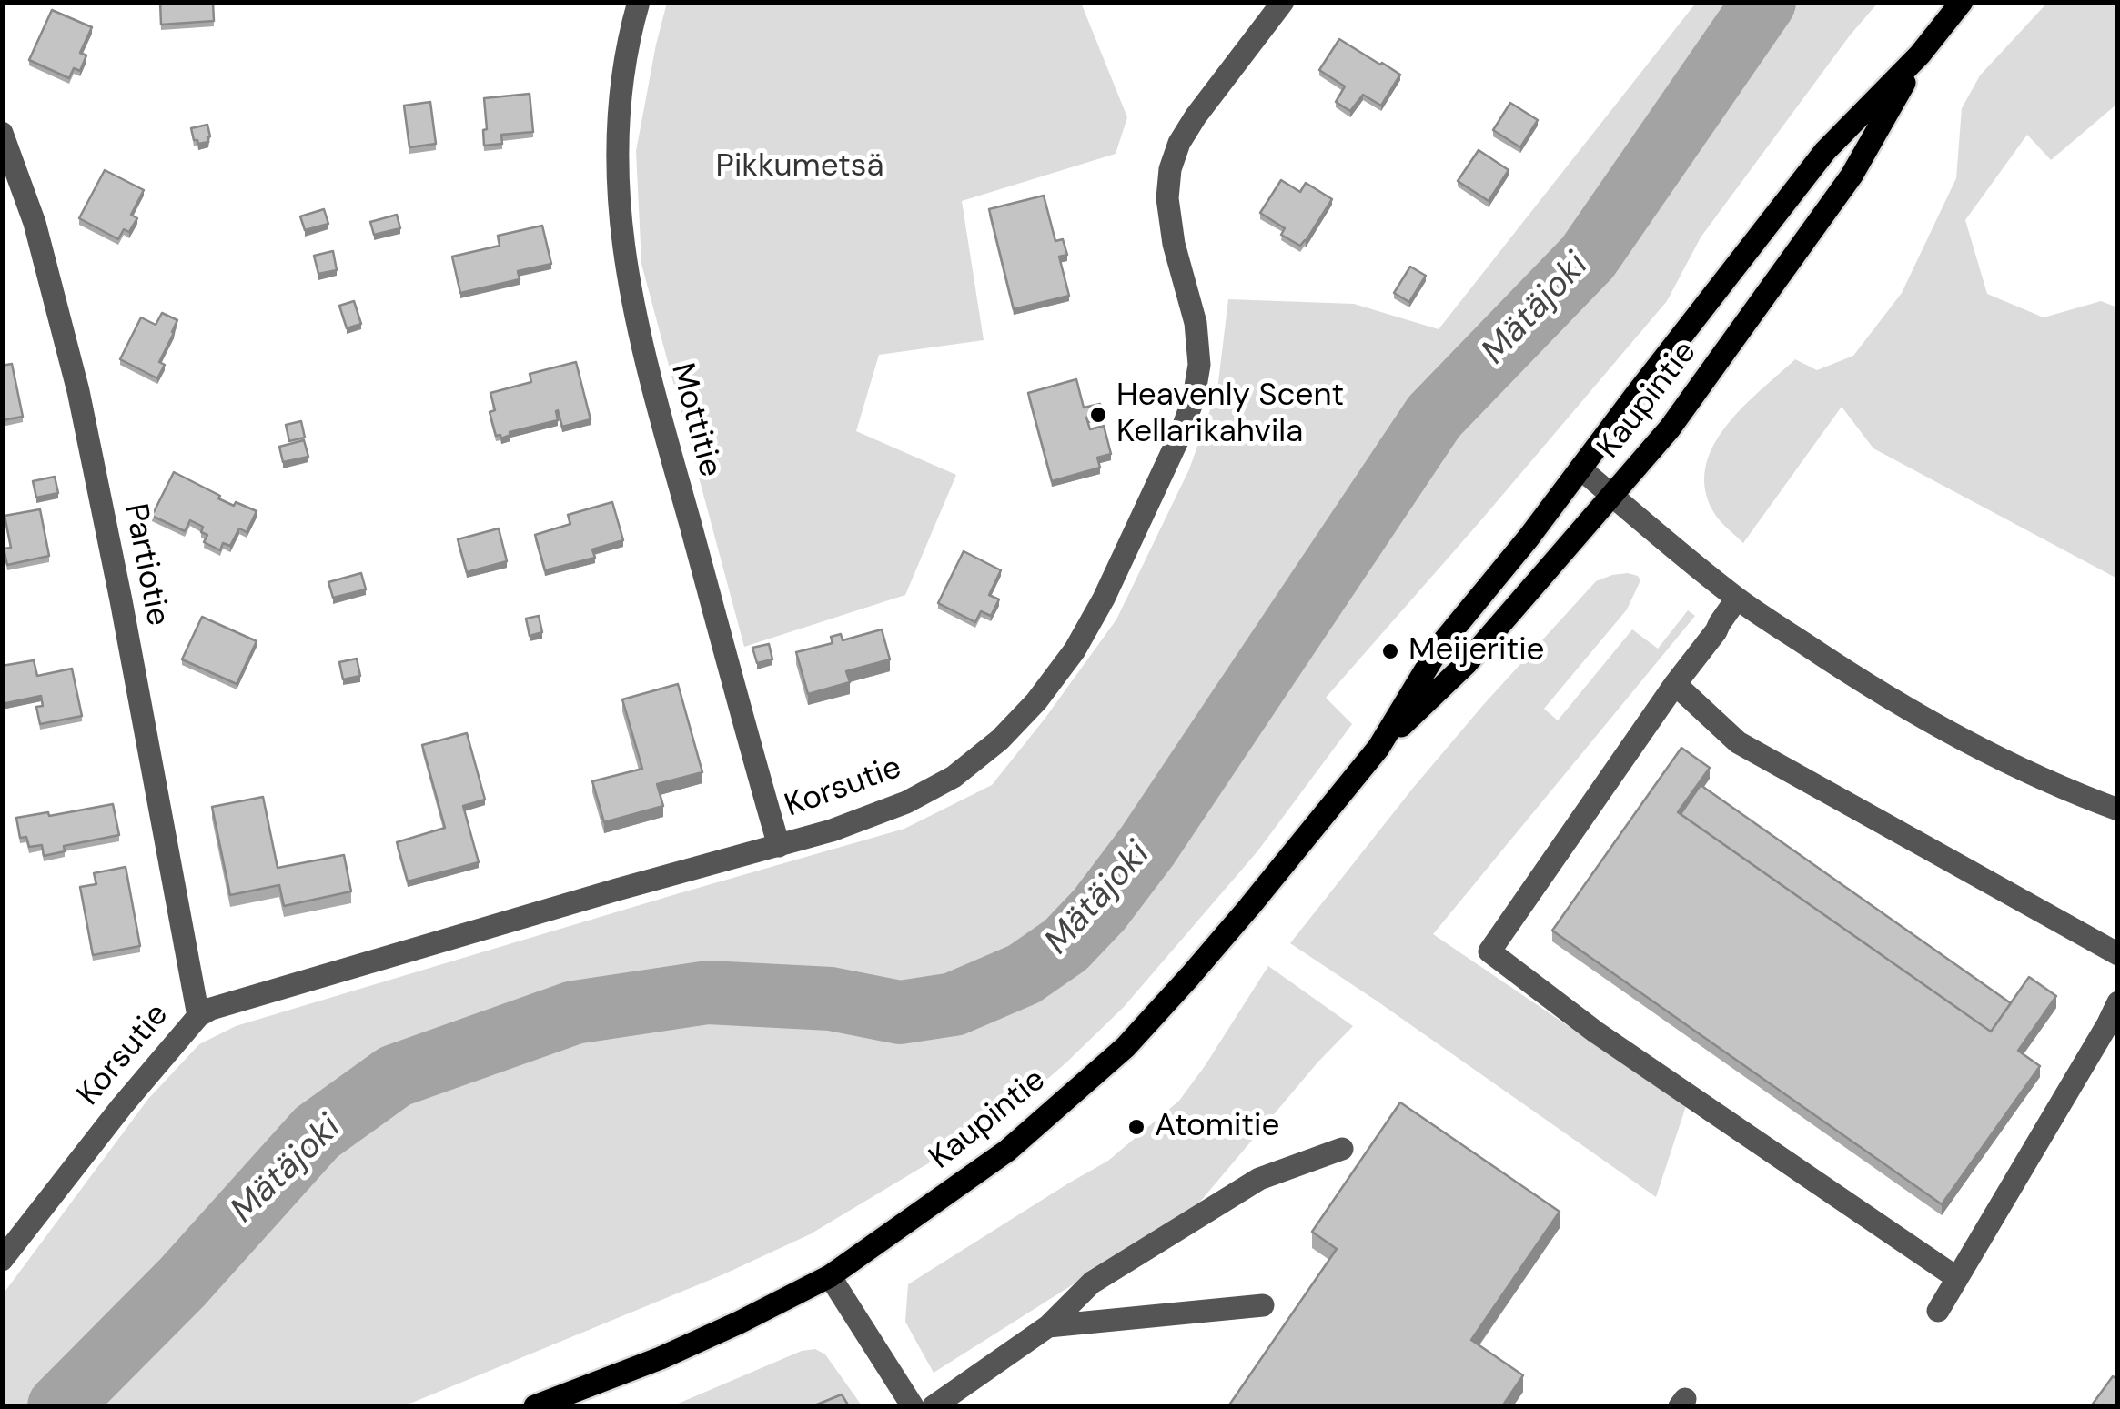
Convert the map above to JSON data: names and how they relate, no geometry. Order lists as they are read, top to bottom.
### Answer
{
  "streets": {
    "main road": ["Kaupintie"],
    "street": ["Mottitie", "Partiotie", "Korsutie"]
  },
  "crossings": [
    ["Mottitie", "Korsutie"],
    ["Partiotie", "Korsutie"]
  ],
  "water": ["Mätäjoki"],
  "parks": ["Pikkumetsä"],
  "places": ["Heavenly Scent Kellarikahvila", "Meijeritie", "Atomitie"]
}
